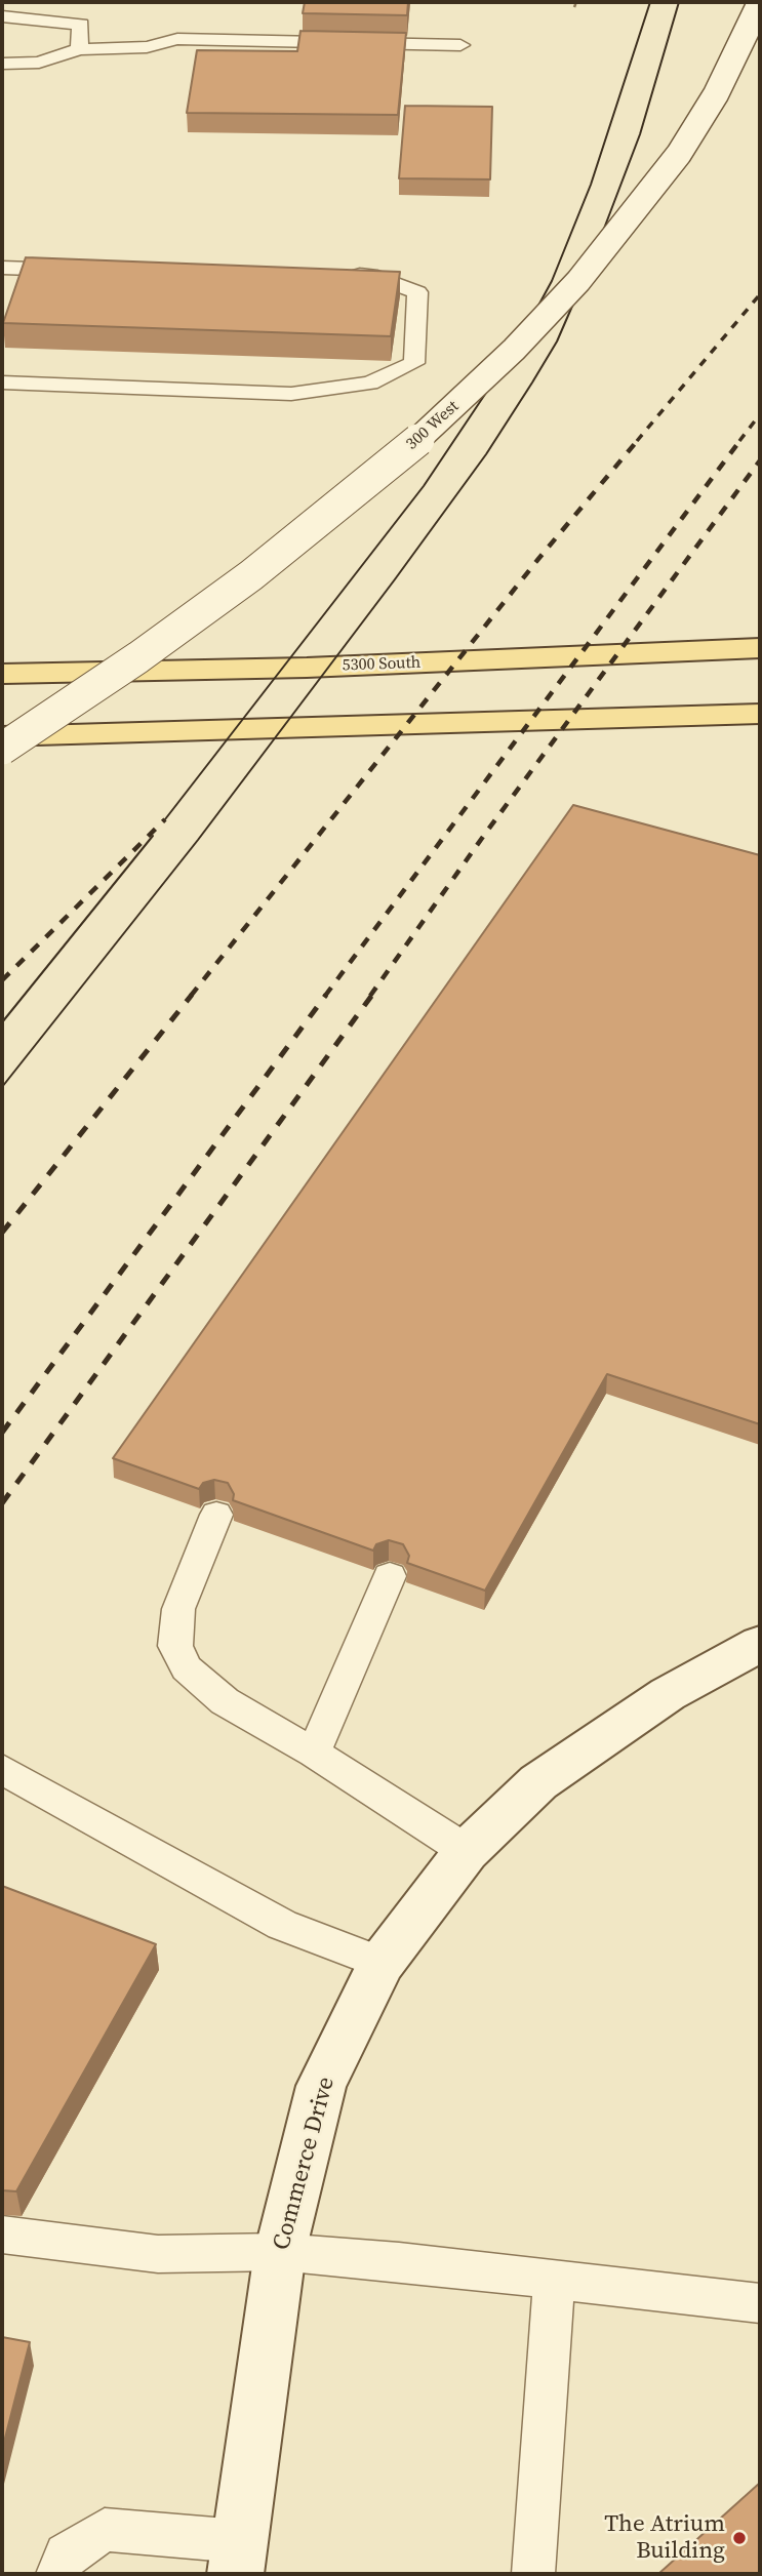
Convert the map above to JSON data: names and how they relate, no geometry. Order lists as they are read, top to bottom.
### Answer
{
  "streets": {
    "main road": ["5300 South"],
    "street": ["300 West", "Commerce Drive"]
  },
  "places": ["The Atrium Building"]
}
